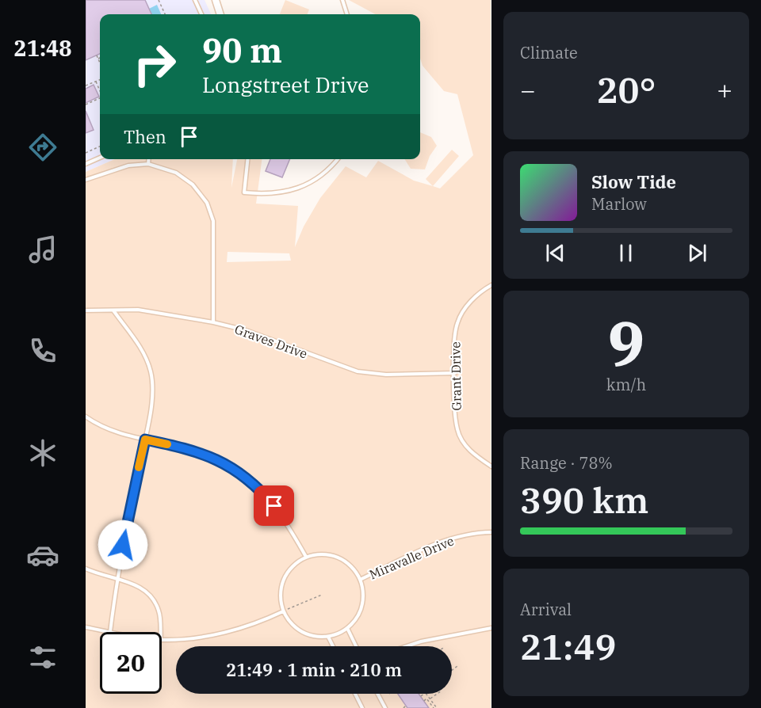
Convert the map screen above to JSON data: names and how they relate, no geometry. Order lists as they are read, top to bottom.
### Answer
{
  "streets": {
    "lane": ["Graves Drive", "Grant Drive", "Miravalle Drive"]
  },
  "crossings": [
    ["Graves Drive", "Grant Drive"]
  ],
  "page": {
    "tabs": "21:48",
    "tile": [
      "Climate",
      ["9", "km/h"],
      ["Range · 78%", "390 km"],
      ["Arrival", "21:49"]
    ],
    "turn": ["90 m", "Longstreet Drive"],
    "heat": ["−", "20°", "+"],
    "then": "Then",
    "song": ["Slow Tide", "Marlow"],
    "limit": "20",
    "trip": "21:49 · 1 min · 210 m"
  }
}
